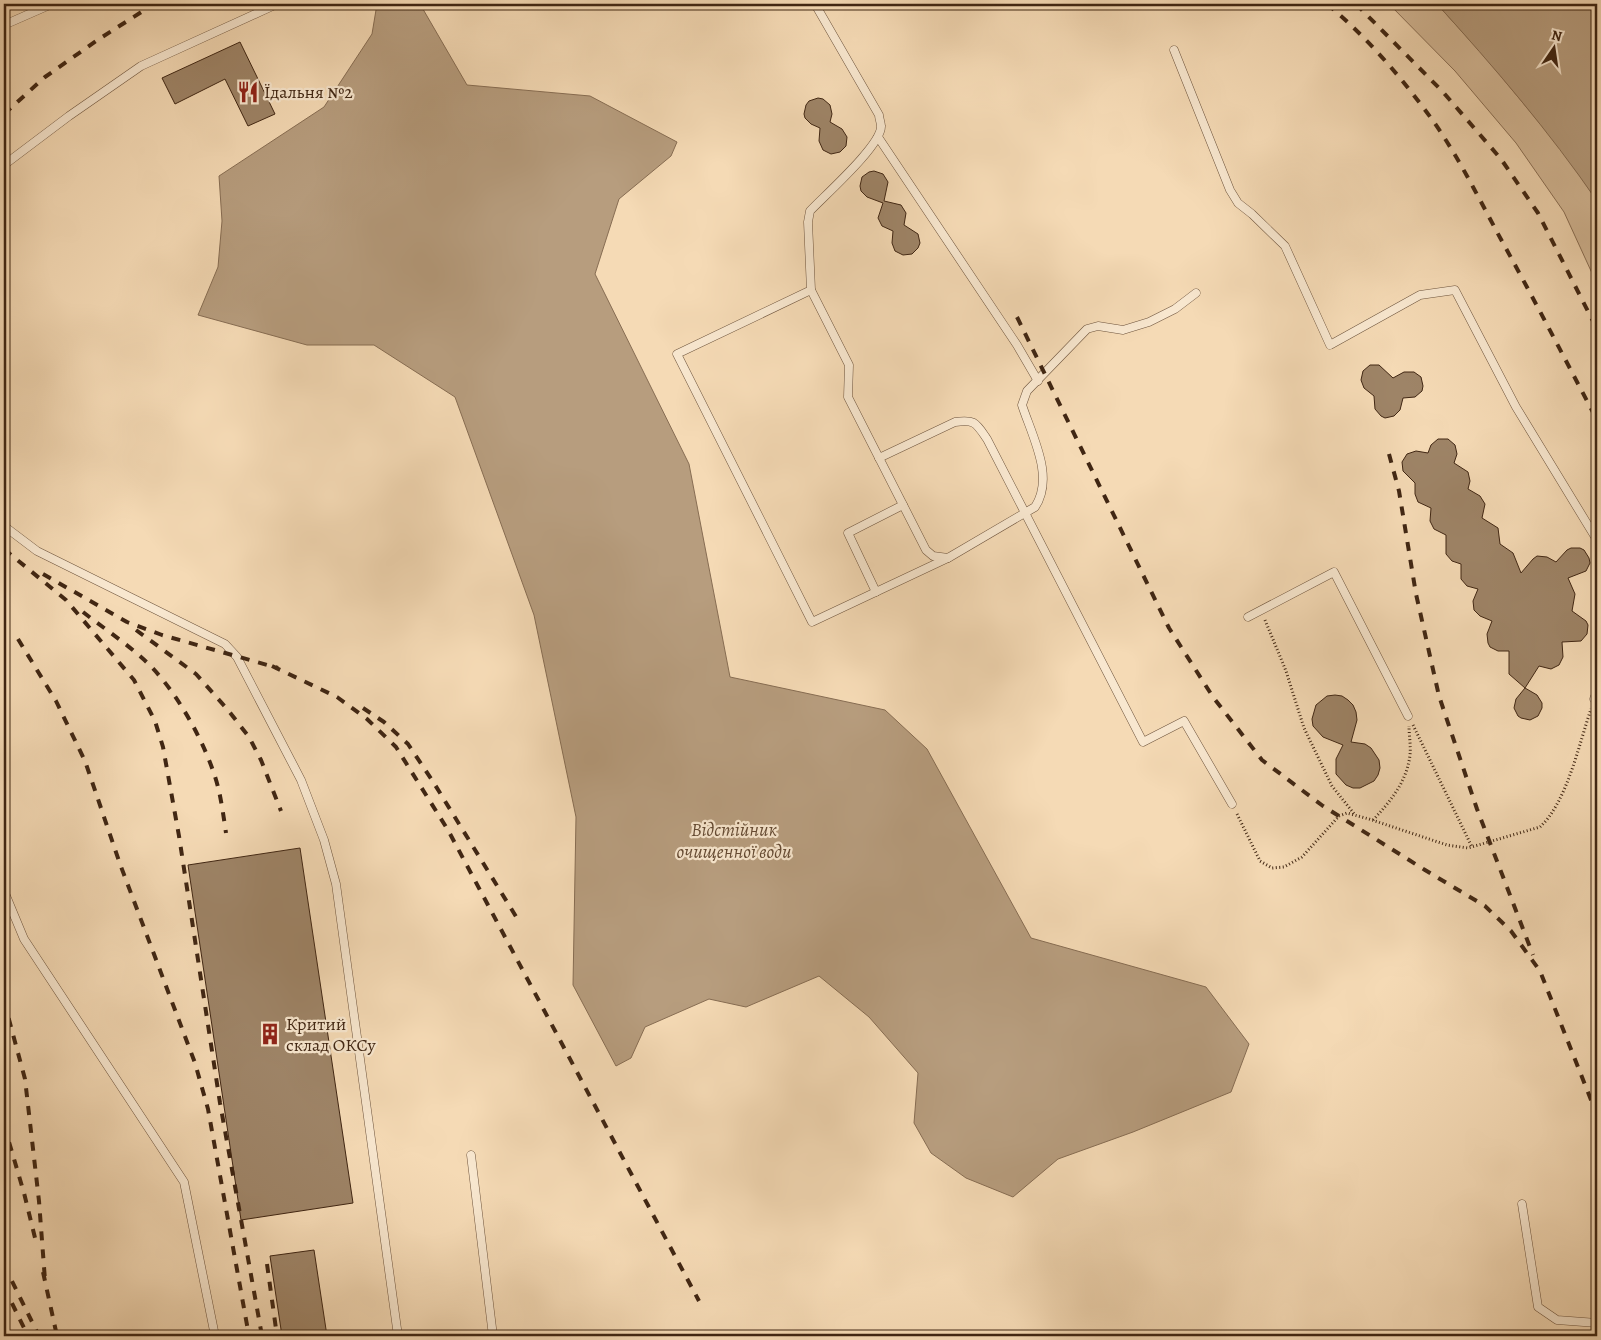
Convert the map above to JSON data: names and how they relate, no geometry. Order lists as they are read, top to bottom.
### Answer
{
  "water": ["Відстійник очищенної води"],
  "places": {
    "restaurant": ["Їдальня №2"],
    "building": ["Критий склад ОКСу"]
  },
  "north": "top"
}
